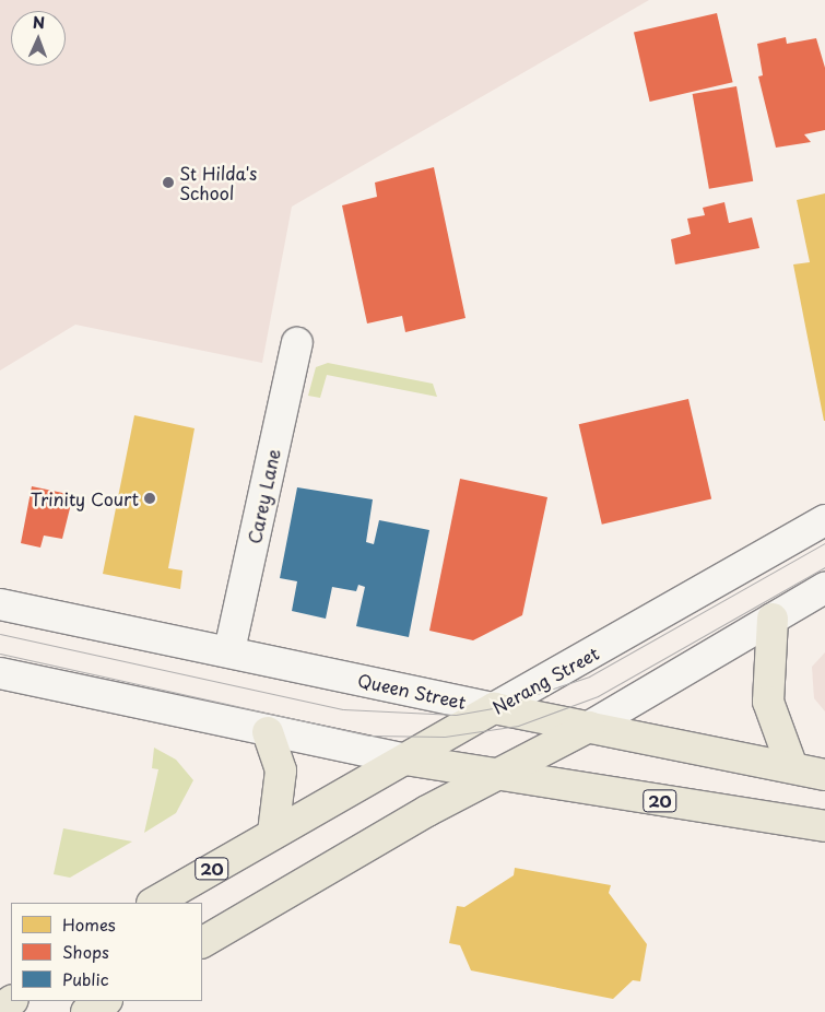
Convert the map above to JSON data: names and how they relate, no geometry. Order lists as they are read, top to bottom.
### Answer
{
  "streets": {
    "main road": ["Nerang Street", "Queen Street", "20"],
    "street": ["Carey Lane"]
  },
  "crossings": [
    ["Carey Lane", "Queen Street"],
    ["Nerang Street", "Queen Street"],
    ["Nerang Street", "20"]
  ],
  "places": ["St Hilda's School", "Trinity Court"],
  "legend": ["Homes", "Shops", "Public"],
  "north": "top"
}
